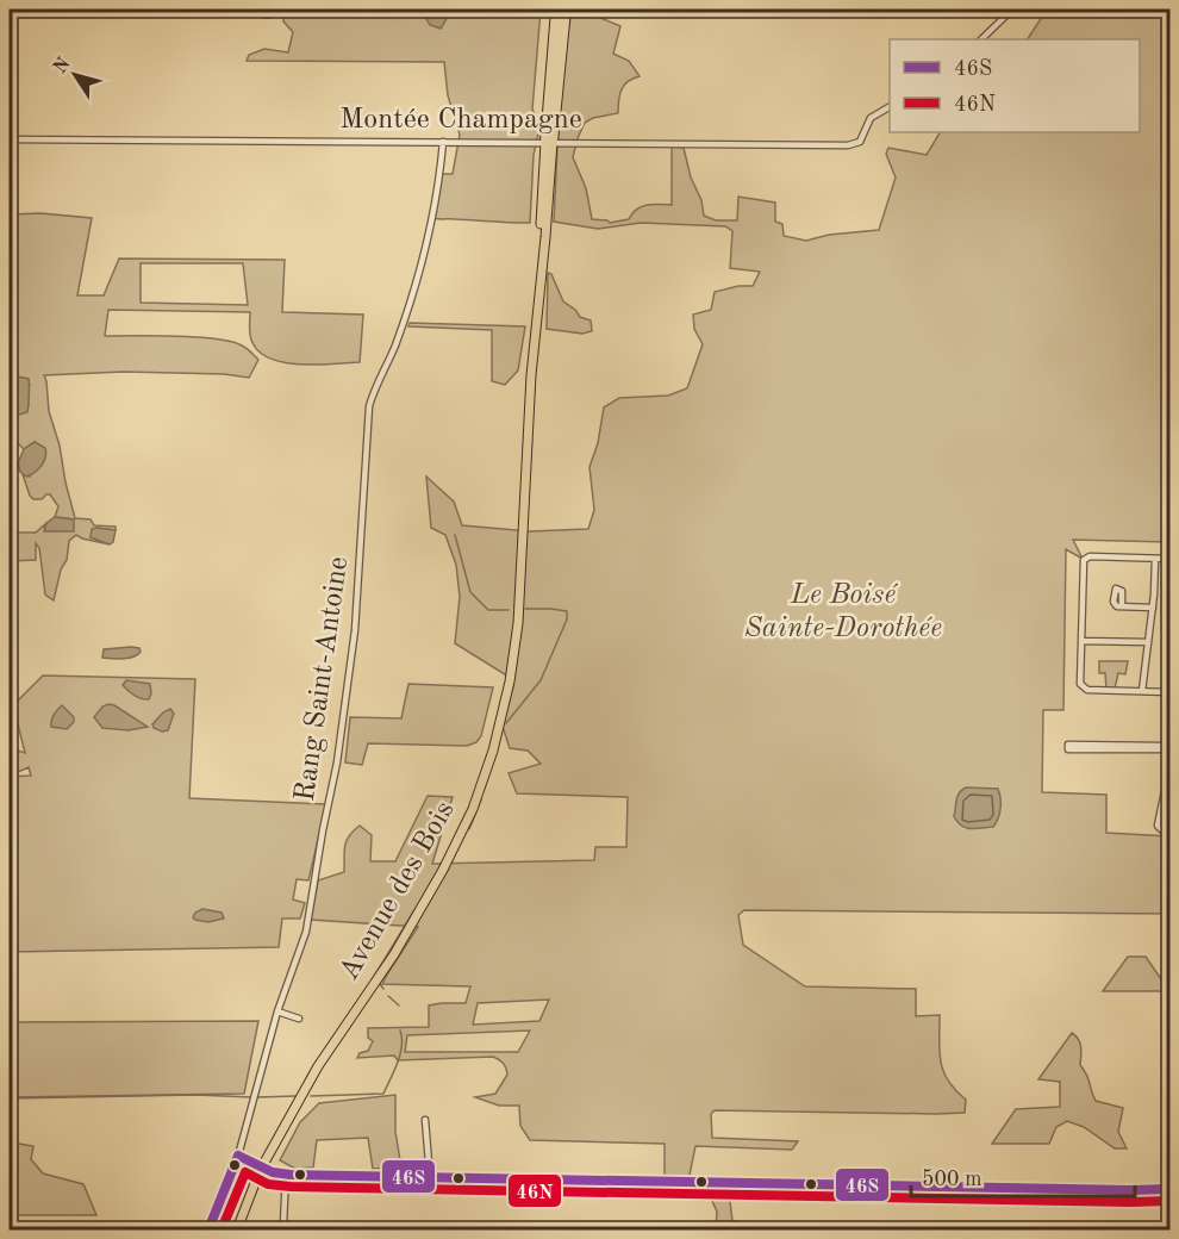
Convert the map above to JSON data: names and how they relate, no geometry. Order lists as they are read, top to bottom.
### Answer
{
  "streets": {
    "main road": ["Avenue des Bois"],
    "street": ["Montée Champagne", "Rang Saint-Antoine"]
  },
  "crossings": [
    ["Montée Champagne", "Rang Saint-Antoine"],
    ["Montée Champagne", "Avenue des Bois"]
  ],
  "parks": ["Le Boisé Sainte-Dorothée"],
  "lines": ["transit line 46S", "transit line 46N"],
  "legend": ["46S", "46N"],
  "scale_bar": "500 m",
  "north": "top left"
}
